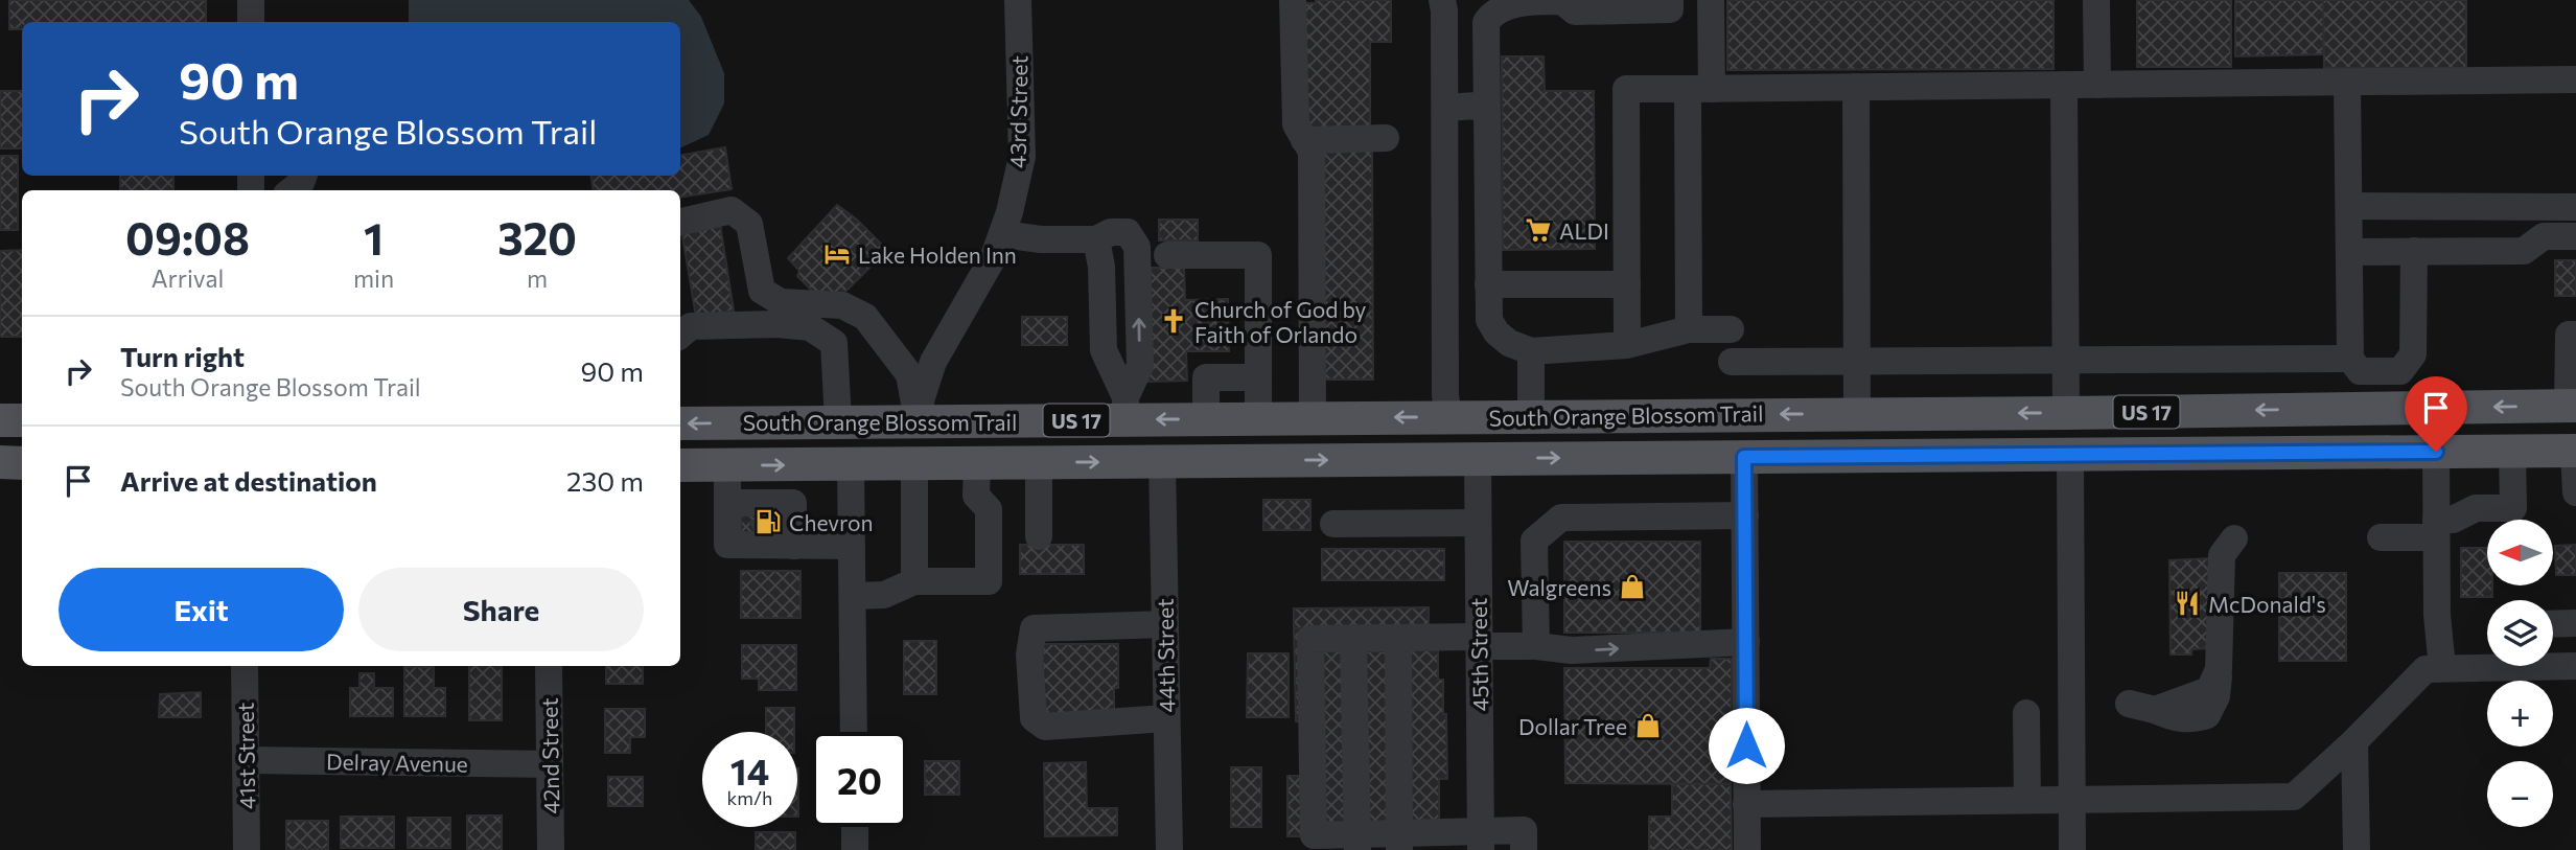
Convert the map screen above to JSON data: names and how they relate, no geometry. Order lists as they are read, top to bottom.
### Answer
{
  "streets": {
    "main road": ["US 17", "South Orange Blossom Trail"],
    "street": [
      "43rd Street",
      "45th Street",
      "44th Street",
      "41st Street",
      "42nd Street",
      "Delray Avenue"
    ]
  },
  "crossings": [
    ["43rd Street", "South Orange Blossom Trail"],
    ["South Orange Blossom Trail", "45th Street"],
    ["South Orange Blossom Trail", "44th Street"],
    ["41st Street", "Delray Avenue"],
    ["42nd Street", "Delray Avenue"]
  ],
  "places": {
    "supermarket": ["ALDI"],
    "hotel": ["Lake Holden Inn"],
    "church": ["Church of God by Faith of Orlando"],
    "fuel station": ["Chevron"],
    "shop": ["Walgreens", "Dollar Tree"],
    "restaurant": ["McDonald's"]
  },
  "north": "left",
  "page": {
    "turn": ["90 m", "South Orange Blossom Trail"],
    "eta": [
      "09:08",
      "Arrival",
      "1",
      "min",
      "320",
      "m"
    ],
    "list": [
      {
        "name": "Turn right",
        "note": "South Orange Blossom Trail",
        "value": "90 m"
      },
      {
        "name": "Arrive at destination",
        "value": "230 m"
      }
    ],
    "map_buttons": ["+", "−"],
    "buttons": ["Exit", "Share"],
    "speed": "14 km/h",
    "limit": "20"
  }
}
